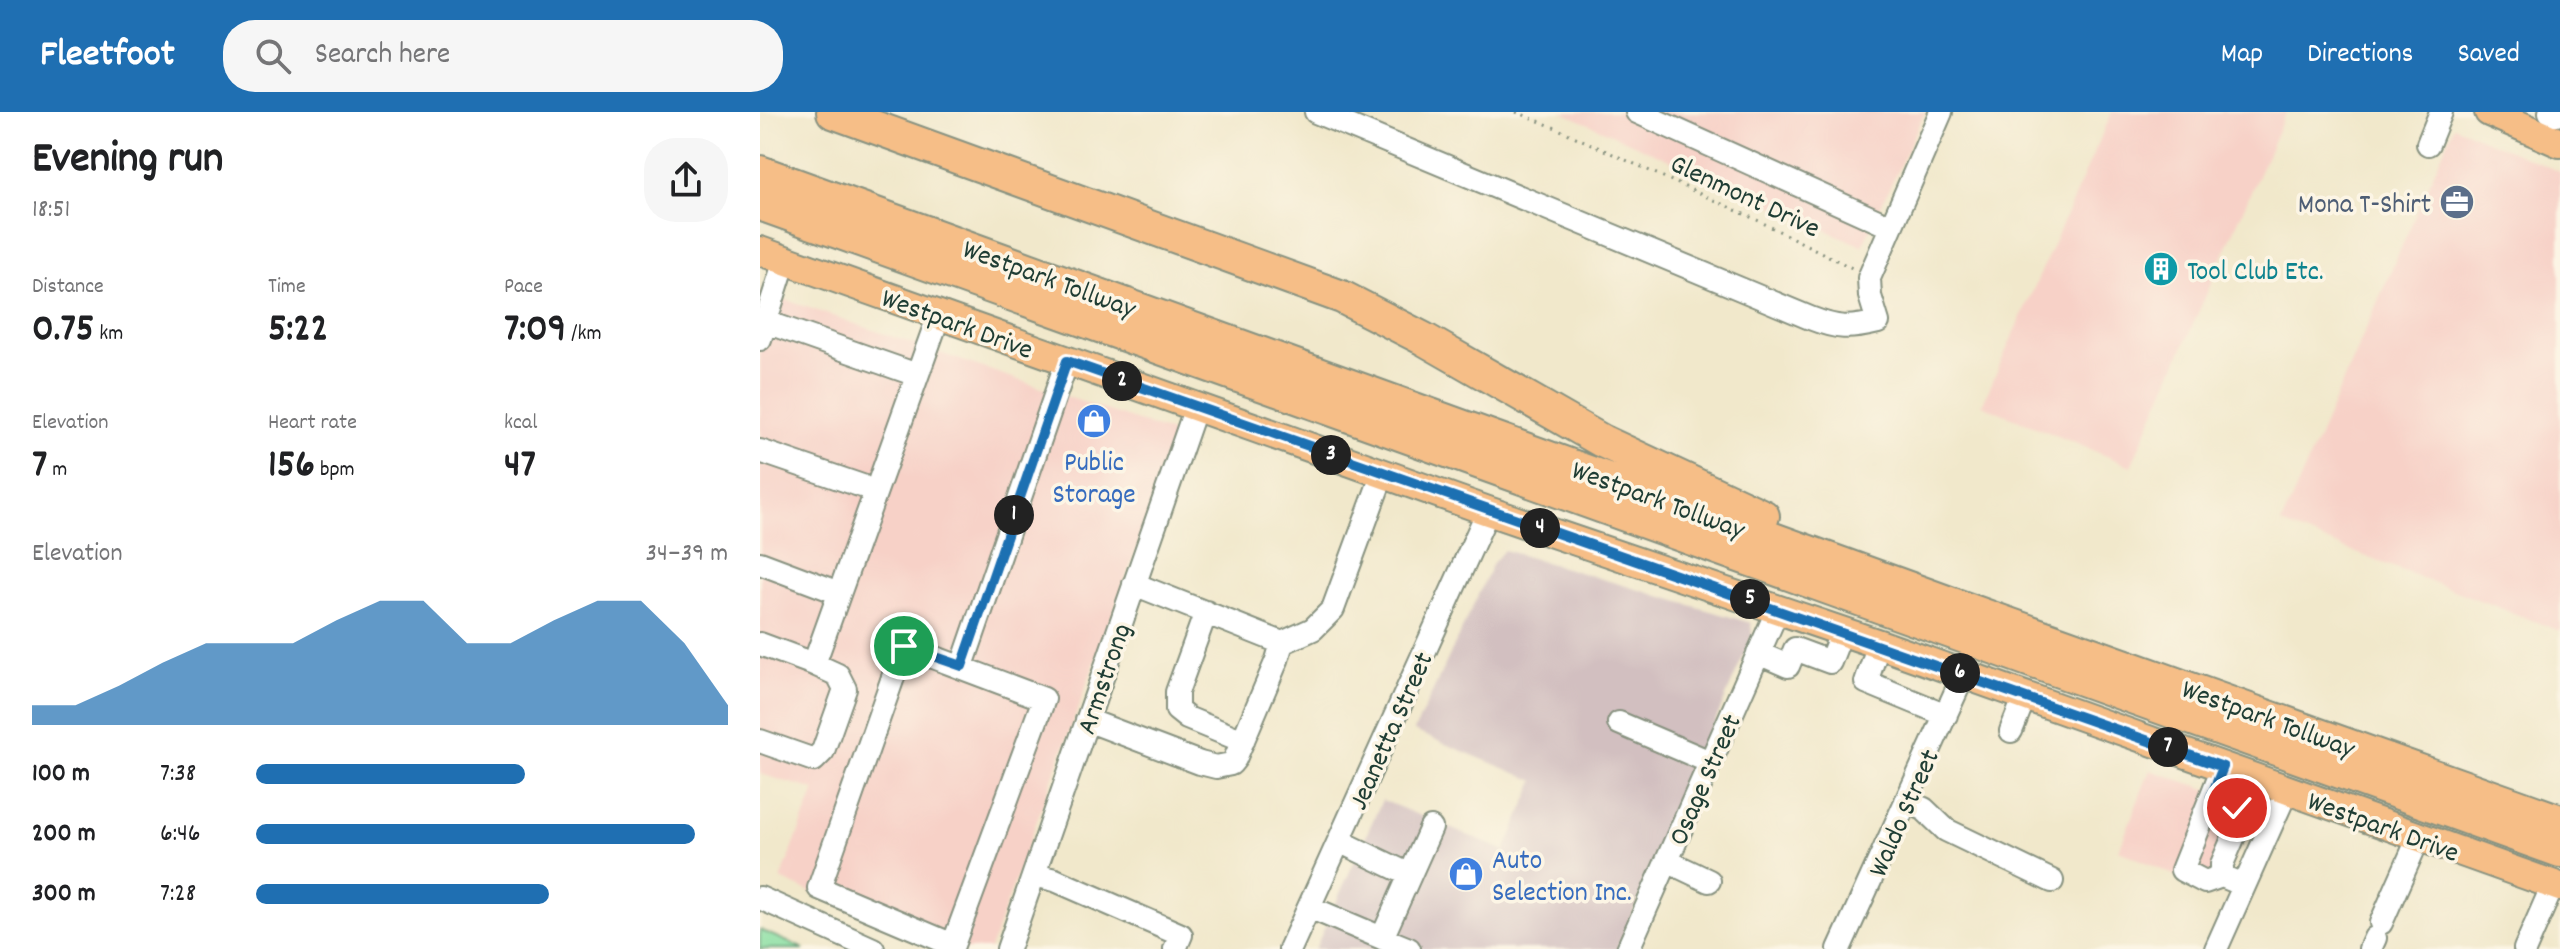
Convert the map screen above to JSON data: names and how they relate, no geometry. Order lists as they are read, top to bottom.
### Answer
{
  "streets": {
    "highway": ["Westpark Tollway"],
    "main road": ["Westpark Drive"],
    "street": [
      "Armstrong",
      "Jeanetta Street",
      "Osage Street",
      "Waldo Street"
    ],
    "path": ["Glenmont Drive"]
  },
  "crossings": [
    ["Westpark Drive", "Armstrong"],
    ["Westpark Drive", "Jeanetta Street"],
    ["Westpark Drive", "Osage Street"],
    ["Westpark Drive", "Waldo Street"]
  ],
  "places": {
    "office": ["Mona T-Shirt"],
    "building": ["Tool Club Etc."],
    "shop": ["Public Storage", "Auto Selection Inc."]
  },
  "page": {
    "header": "Fleetfoot",
    "search": "Search here",
    "nav": ["Map", "Directions", "Saved"],
    "heading": ["Evening run", "18:51"],
    "stats": [
      ["Distance", "0.75 km"],
      ["Time", "5:22"],
      ["Pace", "7:09 /km"],
      ["Elevation", "7 m"],
      ["Heart rate", "156 bpm"],
      ["kcal", "47"]
    ],
    "pins": [
      "2",
      "3",
      "1",
      "4",
      "5",
      "6",
      "7"
    ],
    "chart": ["Elevation", "34–39 m"],
    "list": [
      {
        "name": "100 m",
        "note": "7:38"
      },
      {
        "name": "200 m",
        "note": "6:46"
      },
      {
        "name": "300 m",
        "note": "7:28"
      }
    ]
  }
}
